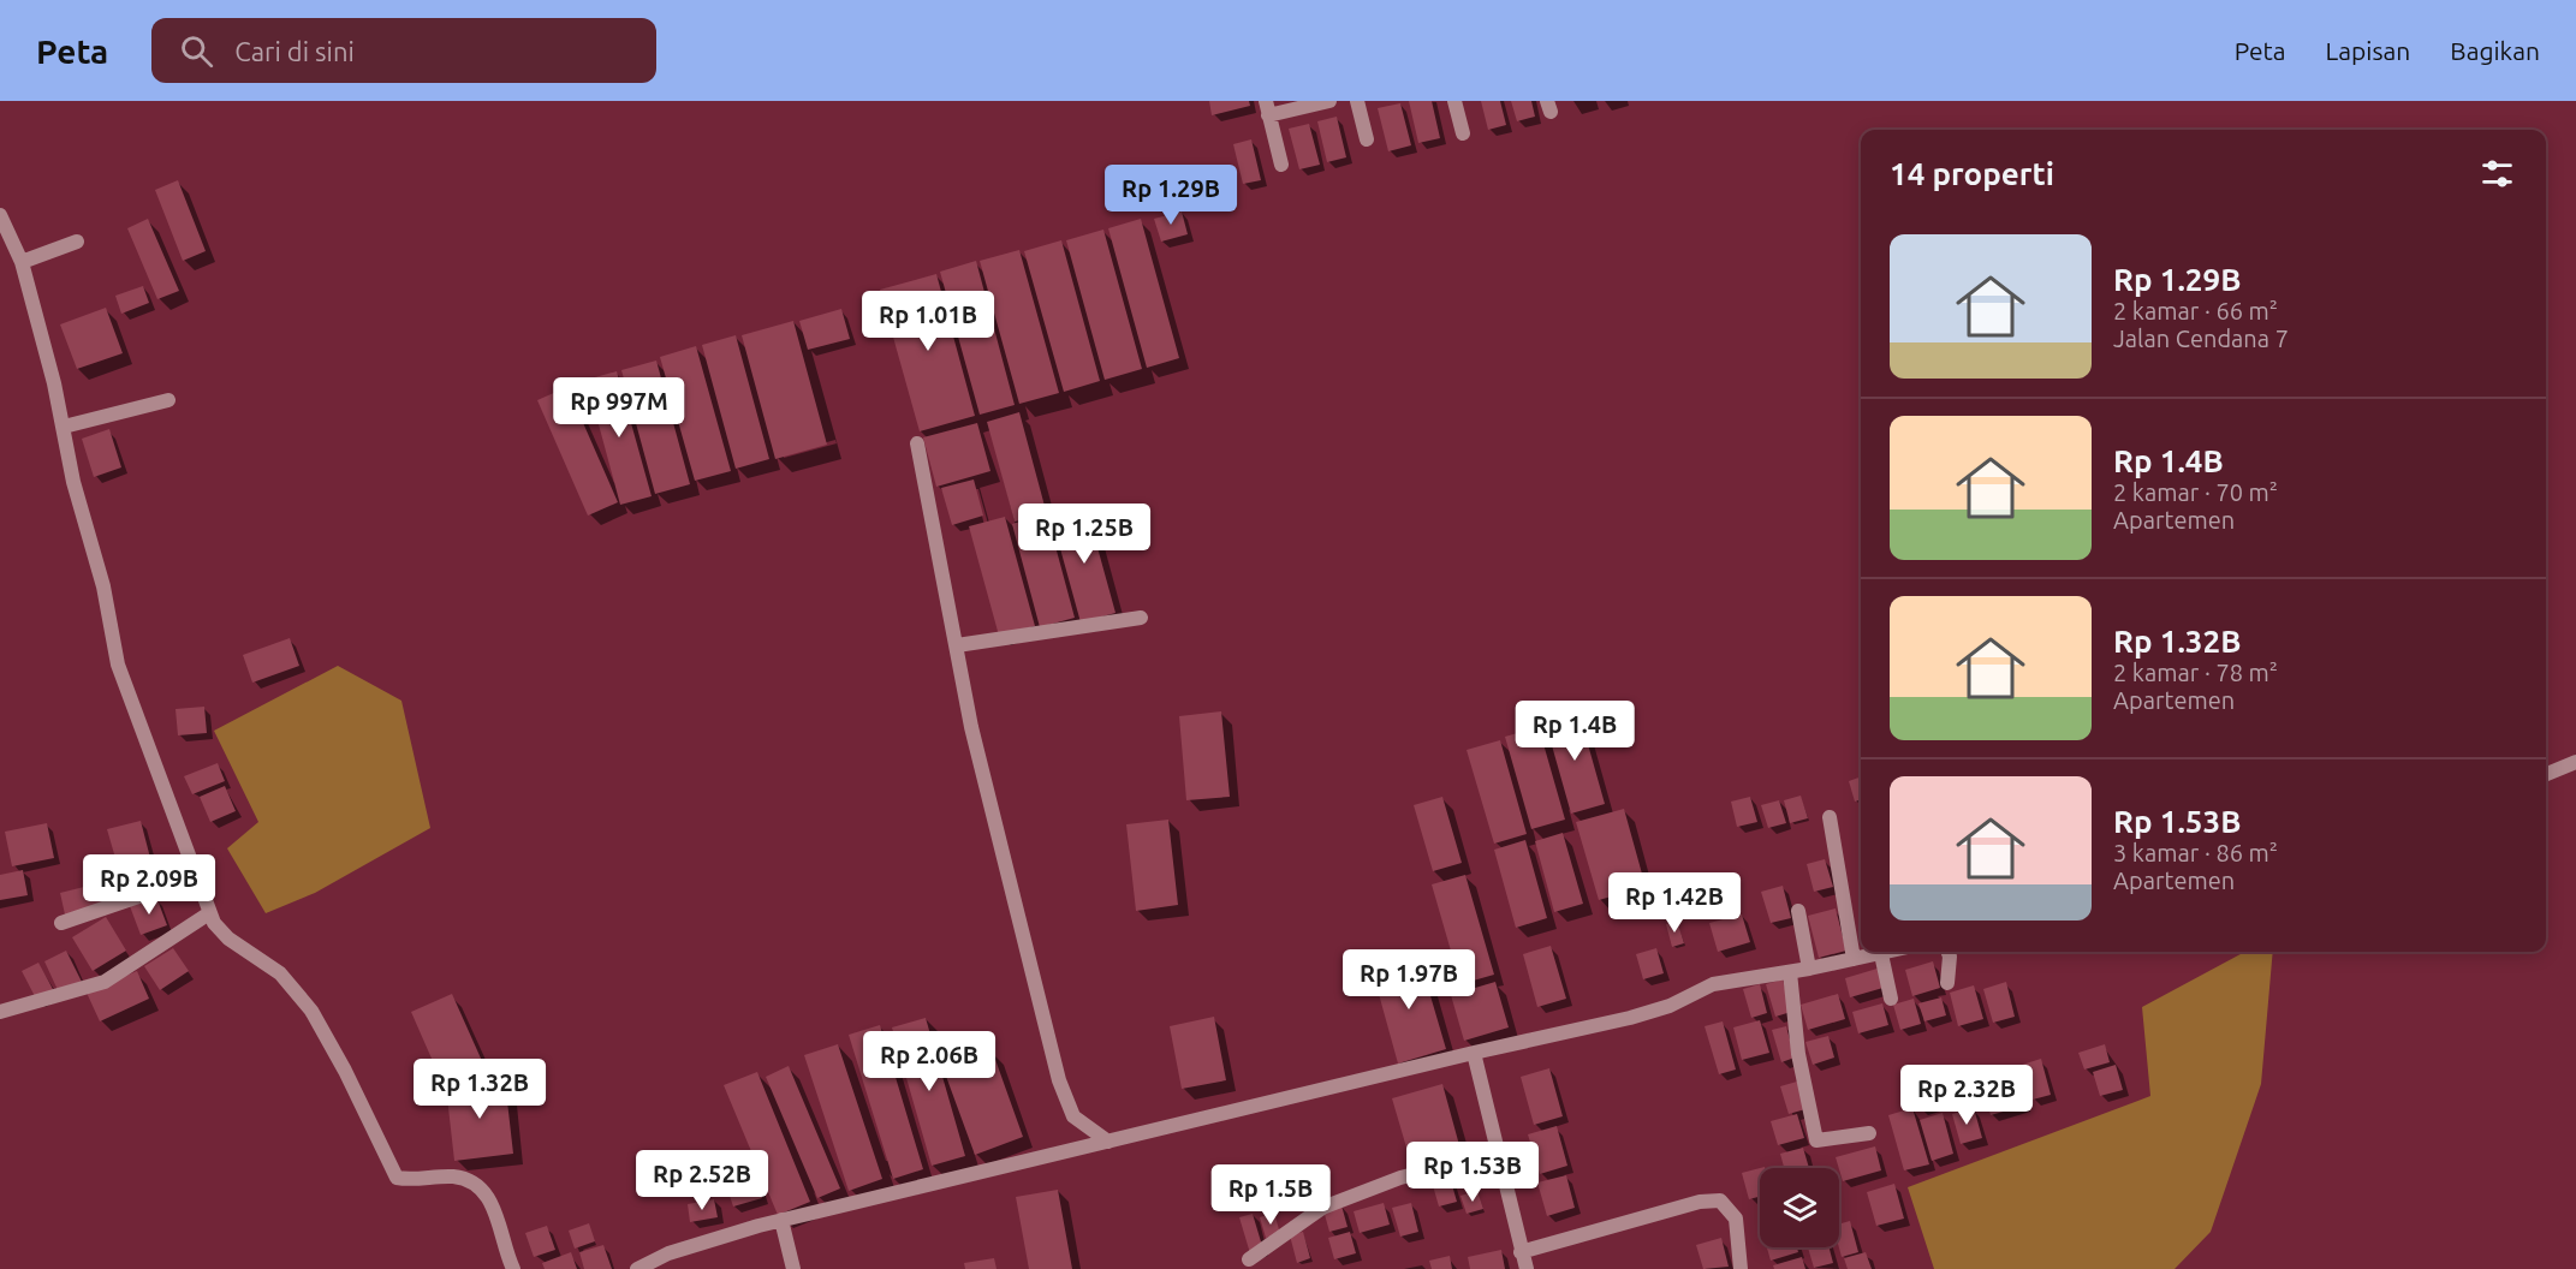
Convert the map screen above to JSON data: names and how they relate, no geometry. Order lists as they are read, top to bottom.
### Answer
{
  "page": {
    "header": "Peta",
    "search": "Cari di sini",
    "nav": ["Peta", "Lapisan", "Bagikan"],
    "heading": "14 properti",
    "price": [
      "Rp 1.29B",
      "Rp 1.01B",
      "Rp 997M",
      "Rp 1.25B",
      "Rp 1.4B",
      "Rp 2.09B",
      "Rp 1.42B",
      "Rp 1.97B",
      "Rp 2.06B",
      "Rp 1.32B",
      "Rp 2.32B",
      "Rp 1.53B",
      "Rp 2.52B",
      "Rp 1.5B"
    ],
    "list": [
      {
        "name": "Rp 1.29B",
        "note": "2 kamar · 66 m² · Jalan Cendana 7"
      },
      {
        "name": "Rp 1.4B",
        "note": "2 kamar · 70 m² · Apartemen"
      },
      {
        "name": "Rp 1.32B",
        "note": "2 kamar · 78 m² · Apartemen"
      },
      {
        "name": "Rp 1.53B",
        "note": "3 kamar · 86 m² · Apartemen"
      }
    ]
  }
}
